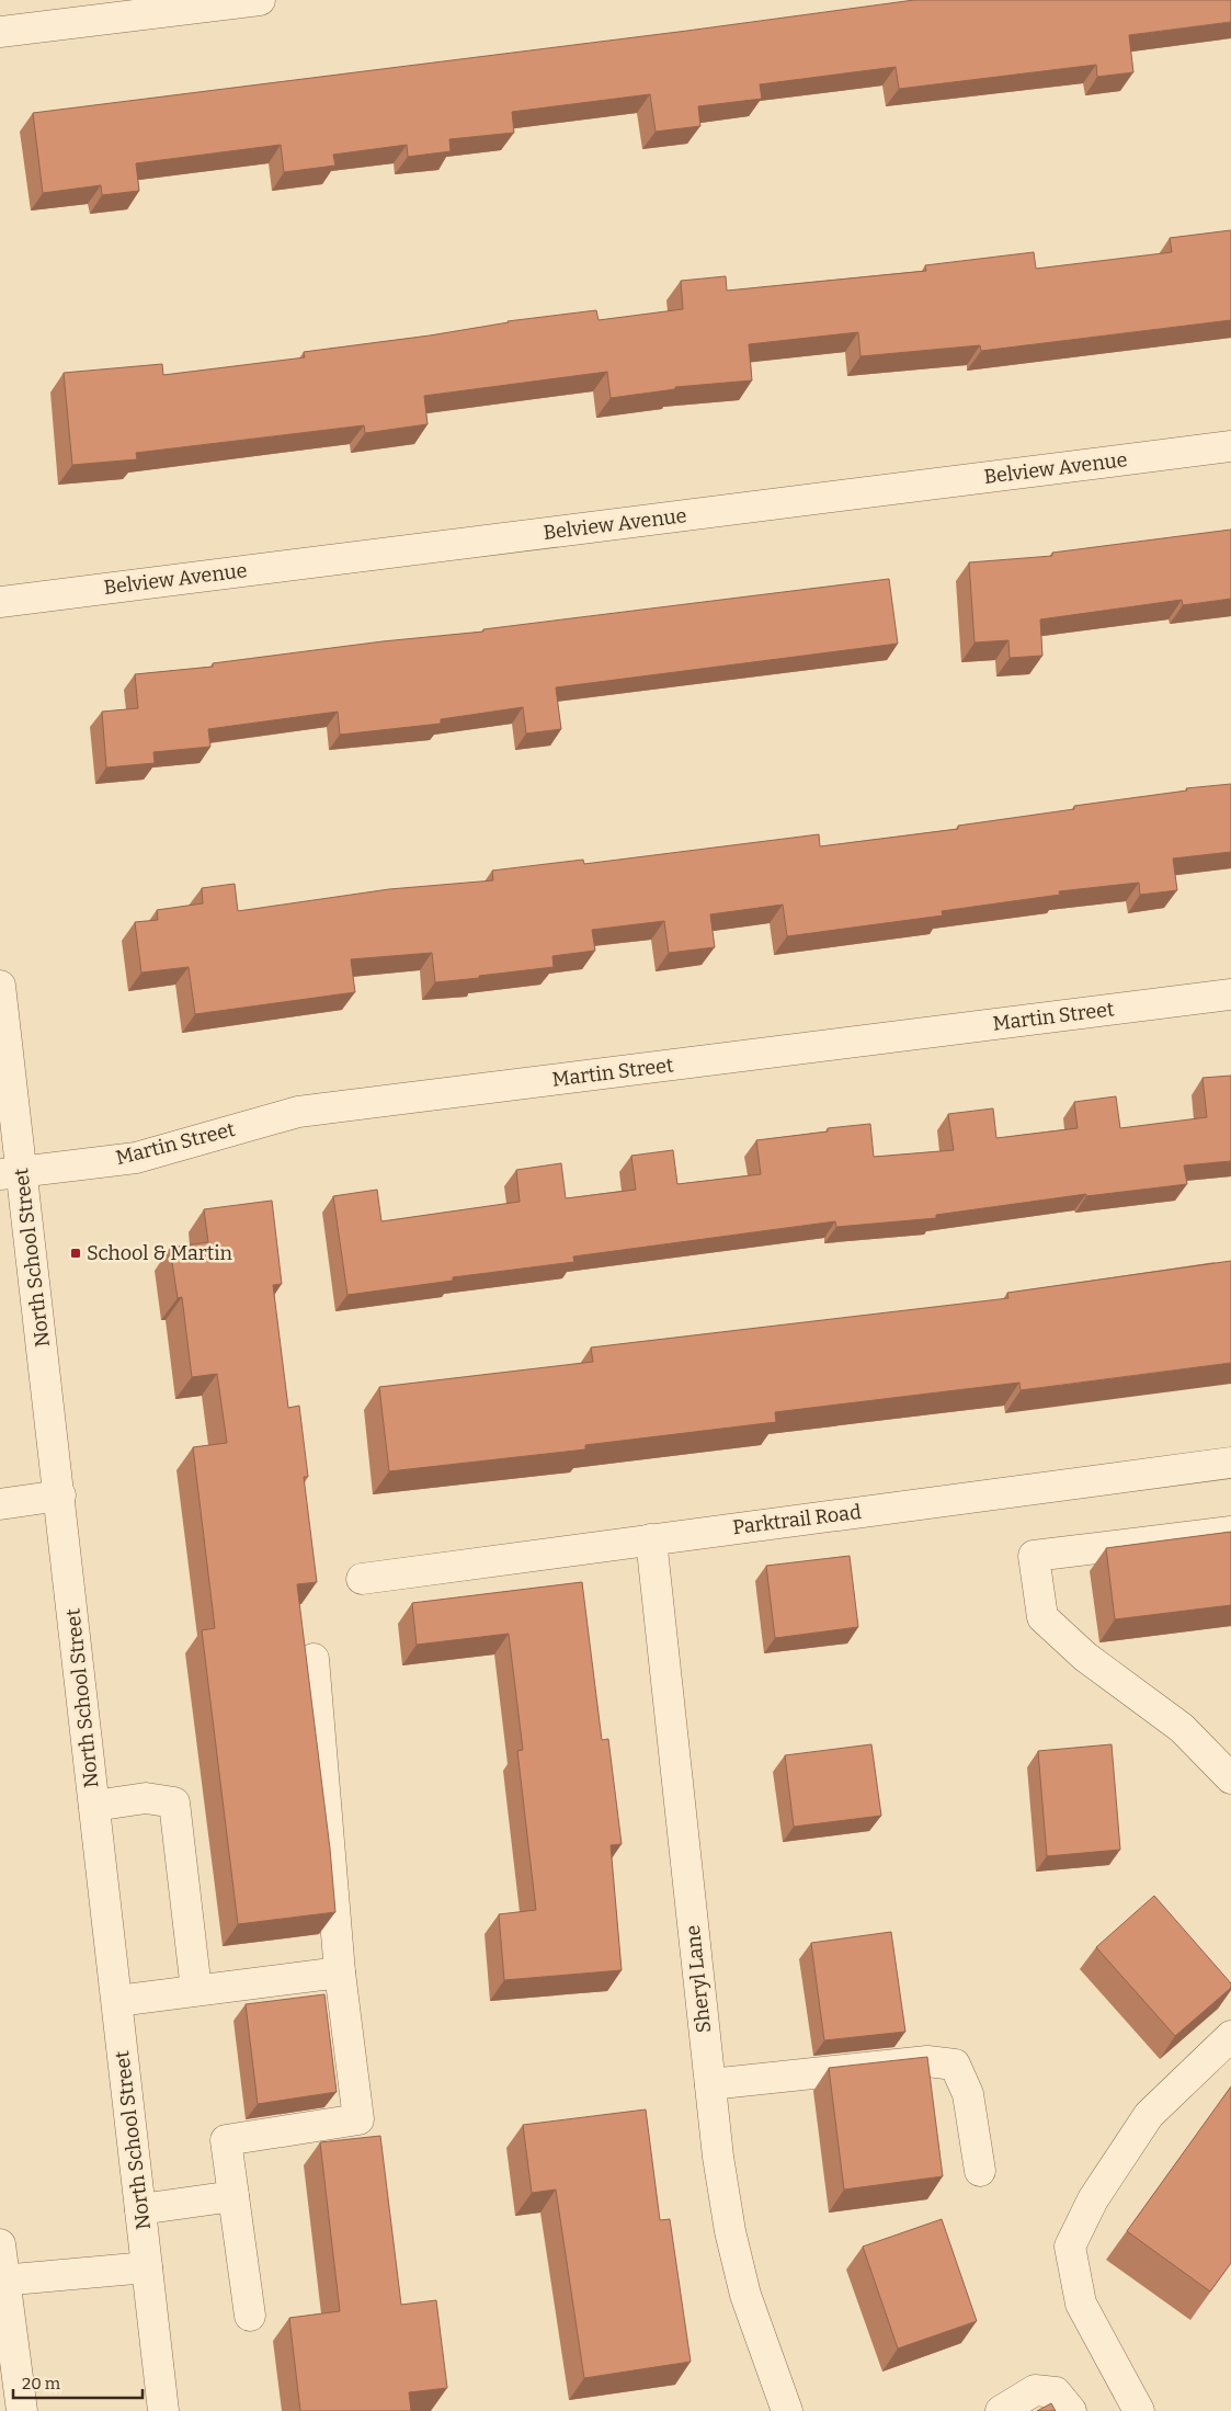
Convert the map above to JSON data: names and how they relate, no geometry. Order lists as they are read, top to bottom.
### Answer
{
  "streets": {
    "street": [
      "Belview Avenue",
      "Martin Street",
      "North School Street",
      "Parktrail Road",
      "Sheryl Lane"
    ]
  },
  "crossings": [
    ["Martin Street", "North School Street"],
    ["Parktrail Road", "Sheryl Lane"]
  ],
  "places": {
    "transit": ["School & Martin"]
  },
  "scale_bar": "20 m"
}
